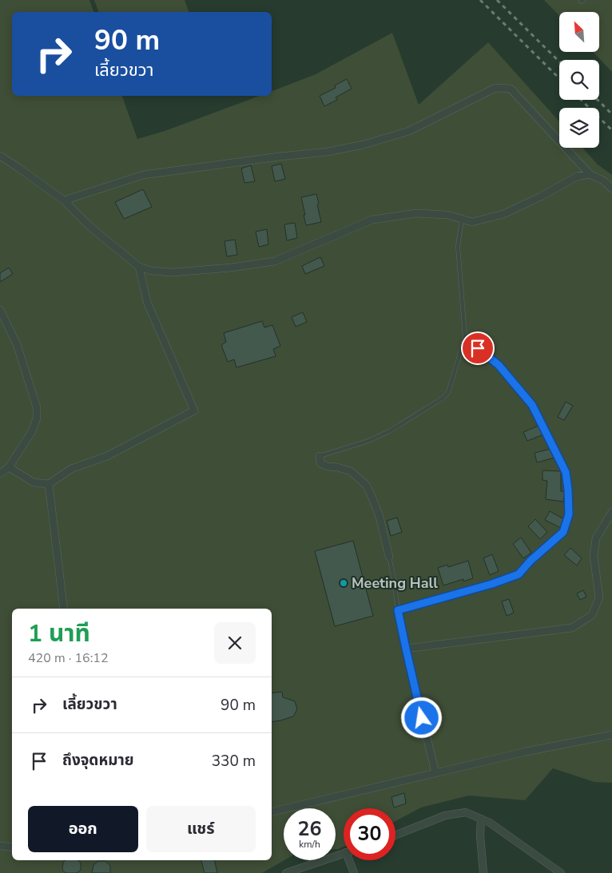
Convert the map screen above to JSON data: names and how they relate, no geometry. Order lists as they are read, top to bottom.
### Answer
{
  "places": ["Meeting Hall"],
  "north": "top left",
  "page": {
    "turn": ["90 m", "เลี้ยวขวา"],
    "heading": ["1 นาที", "420 m · 16:12"],
    "list": [
      {
        "name": "เลี้ยวขวา",
        "value": "90 m"
      },
      {
        "name": "ถึงจุดหมาย",
        "value": "330 m"
      }
    ],
    "buttons": ["ออก", "แชร์"],
    "speed": "26 km/h",
    "limit": "30"
  }
}
